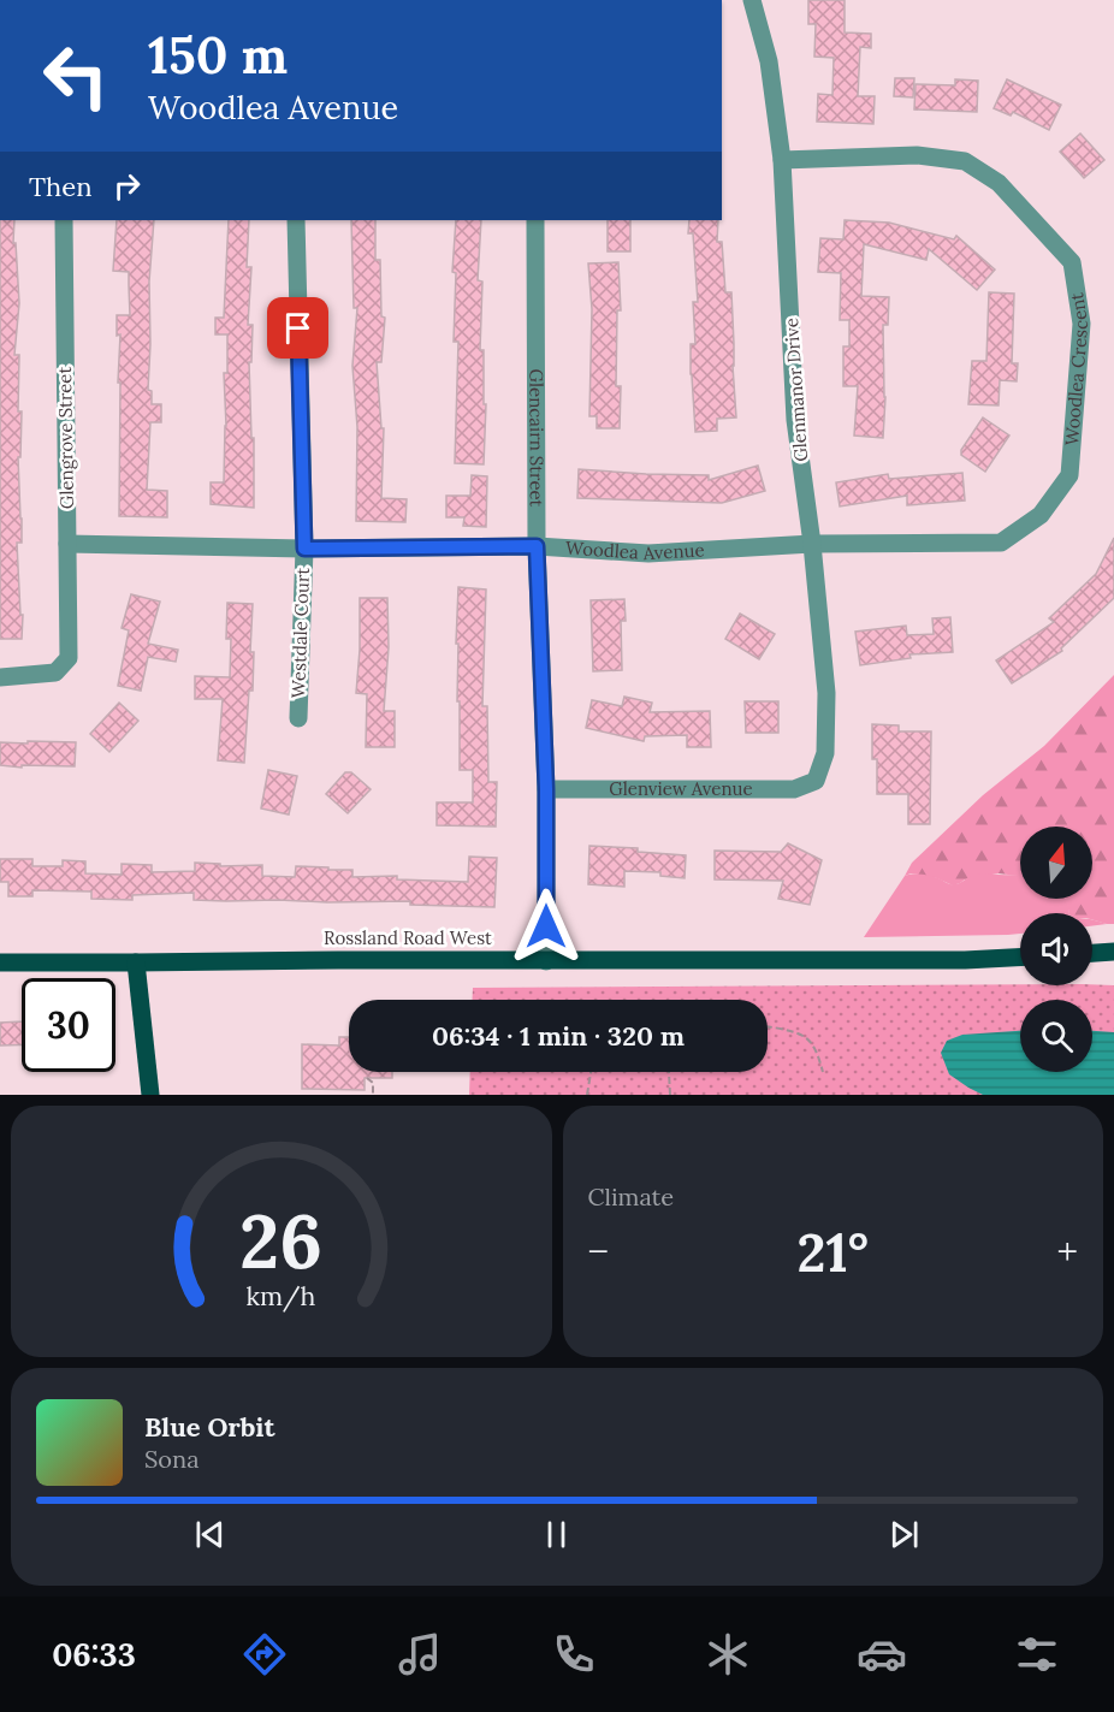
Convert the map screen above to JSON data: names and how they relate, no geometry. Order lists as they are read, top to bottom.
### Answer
{
  "streets": {
    "main road": ["Rossland Road West"],
    "street": [
      "Woodlea Crescent",
      "Glenmanor Drive",
      "Glengrove Street",
      "Glencairn Street",
      "Woodlea Avenue",
      "Westdale Court",
      "Glenview Avenue"
    ]
  },
  "crossings": [
    ["Woodlea Crescent", "Glenmanor Drive"],
    ["Woodlea Crescent", "Woodlea Avenue"],
    ["Glenmanor Drive", "Woodlea Avenue"],
    ["Glenmanor Drive", "Glenview Avenue"],
    ["Glengrove Street", "Woodlea Avenue"],
    ["Glencairn Street", "Woodlea Avenue"],
    ["Glencairn Street", "Glenview Avenue"],
    ["Glencairn Street", "Rossland Road West"],
    ["Woodlea Avenue", "Westdale Court"]
  ],
  "north": "top",
  "page": {
    "turn": ["150 m", "Woodlea Avenue"],
    "then": "Then",
    "limit": "30",
    "trip": "06:34 · 1 min · 320 m",
    "tile": "Climate",
    "heat": ["−", "21°", "+"],
    "song": ["Blue Orbit", "Sona"],
    "tabs": "06:33",
    "gauge": ["26", "km/h"]
  }
}
